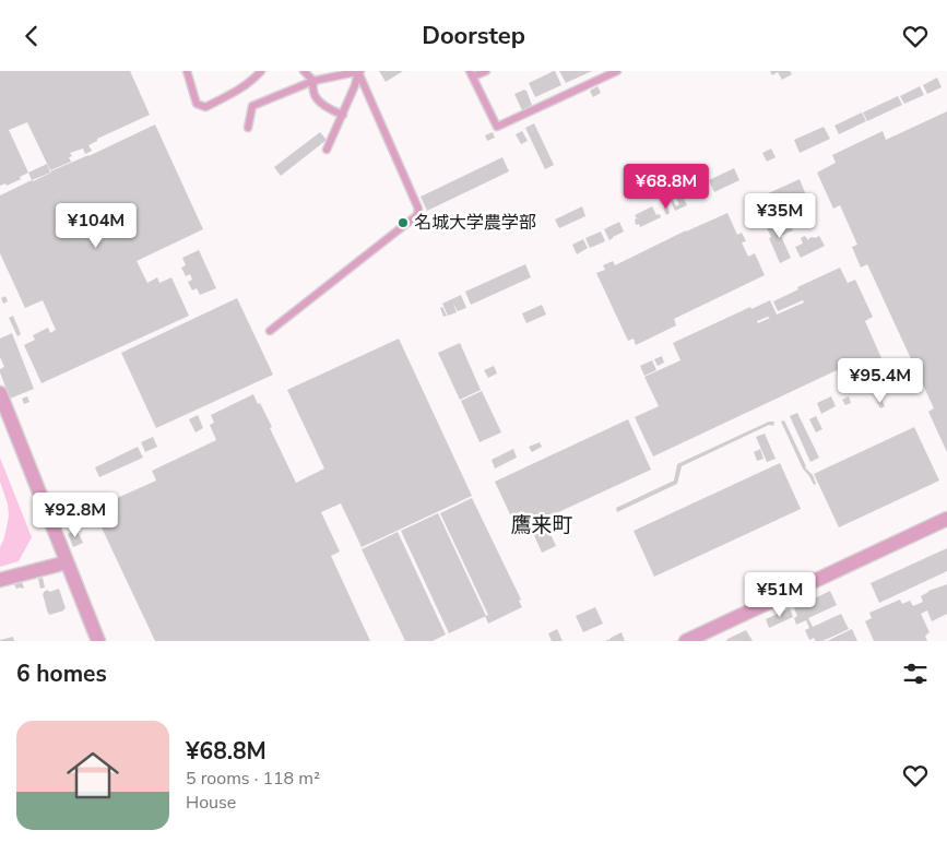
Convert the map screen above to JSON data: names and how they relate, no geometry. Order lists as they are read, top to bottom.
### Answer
{
  "districts": ["鷹来町"],
  "places": ["名城大学農学部"],
  "page": {
    "header": "Doorstep",
    "price": [
      "¥68.8M",
      "¥35M",
      "¥104M",
      "¥95.4M",
      "¥92.8M",
      "¥51M"
    ],
    "heading": "6 homes",
    "list": [
      {
        "name": "¥68.8M",
        "note": "5 rooms · 118 m² · House"
      }
    ]
  }
}
